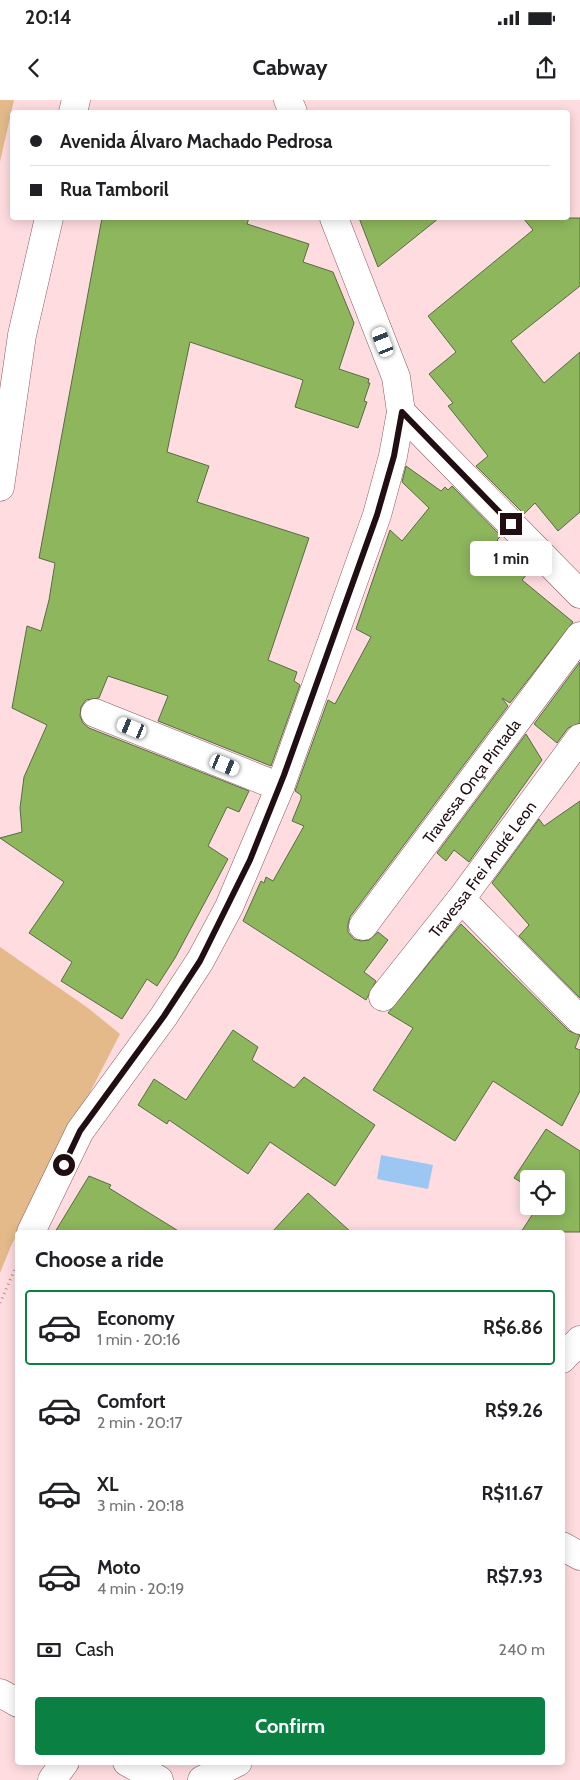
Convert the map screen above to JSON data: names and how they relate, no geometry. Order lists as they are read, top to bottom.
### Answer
{
  "streets": {
    "street": ["Travessa Onça Pintada", "Travessa Frei André Leon"]
  },
  "page": {
    "status": "20:14",
    "header": "Cabway",
    "banner": ["Avenida Álvaro Machado Pedrosa", "Rua Tamboril"],
    "bubble": "1 min",
    "heading": "Choose a ride",
    "list": [
      {
        "name": "Economy",
        "note": "1 min · 20:16",
        "value": "R$6.86"
      },
      {
        "name": "Comfort",
        "note": "2 min · 20:17",
        "value": "R$9.26"
      },
      {
        "name": "XL",
        "note": "3 min · 20:18",
        "value": "R$11.67"
      },
      {
        "name": "Moto",
        "note": "4 min · 20:19",
        "value": "R$7.93"
      }
    ],
    "pay": ["Cash", "240 m"],
    "buttons": "Confirm"
  }
}
